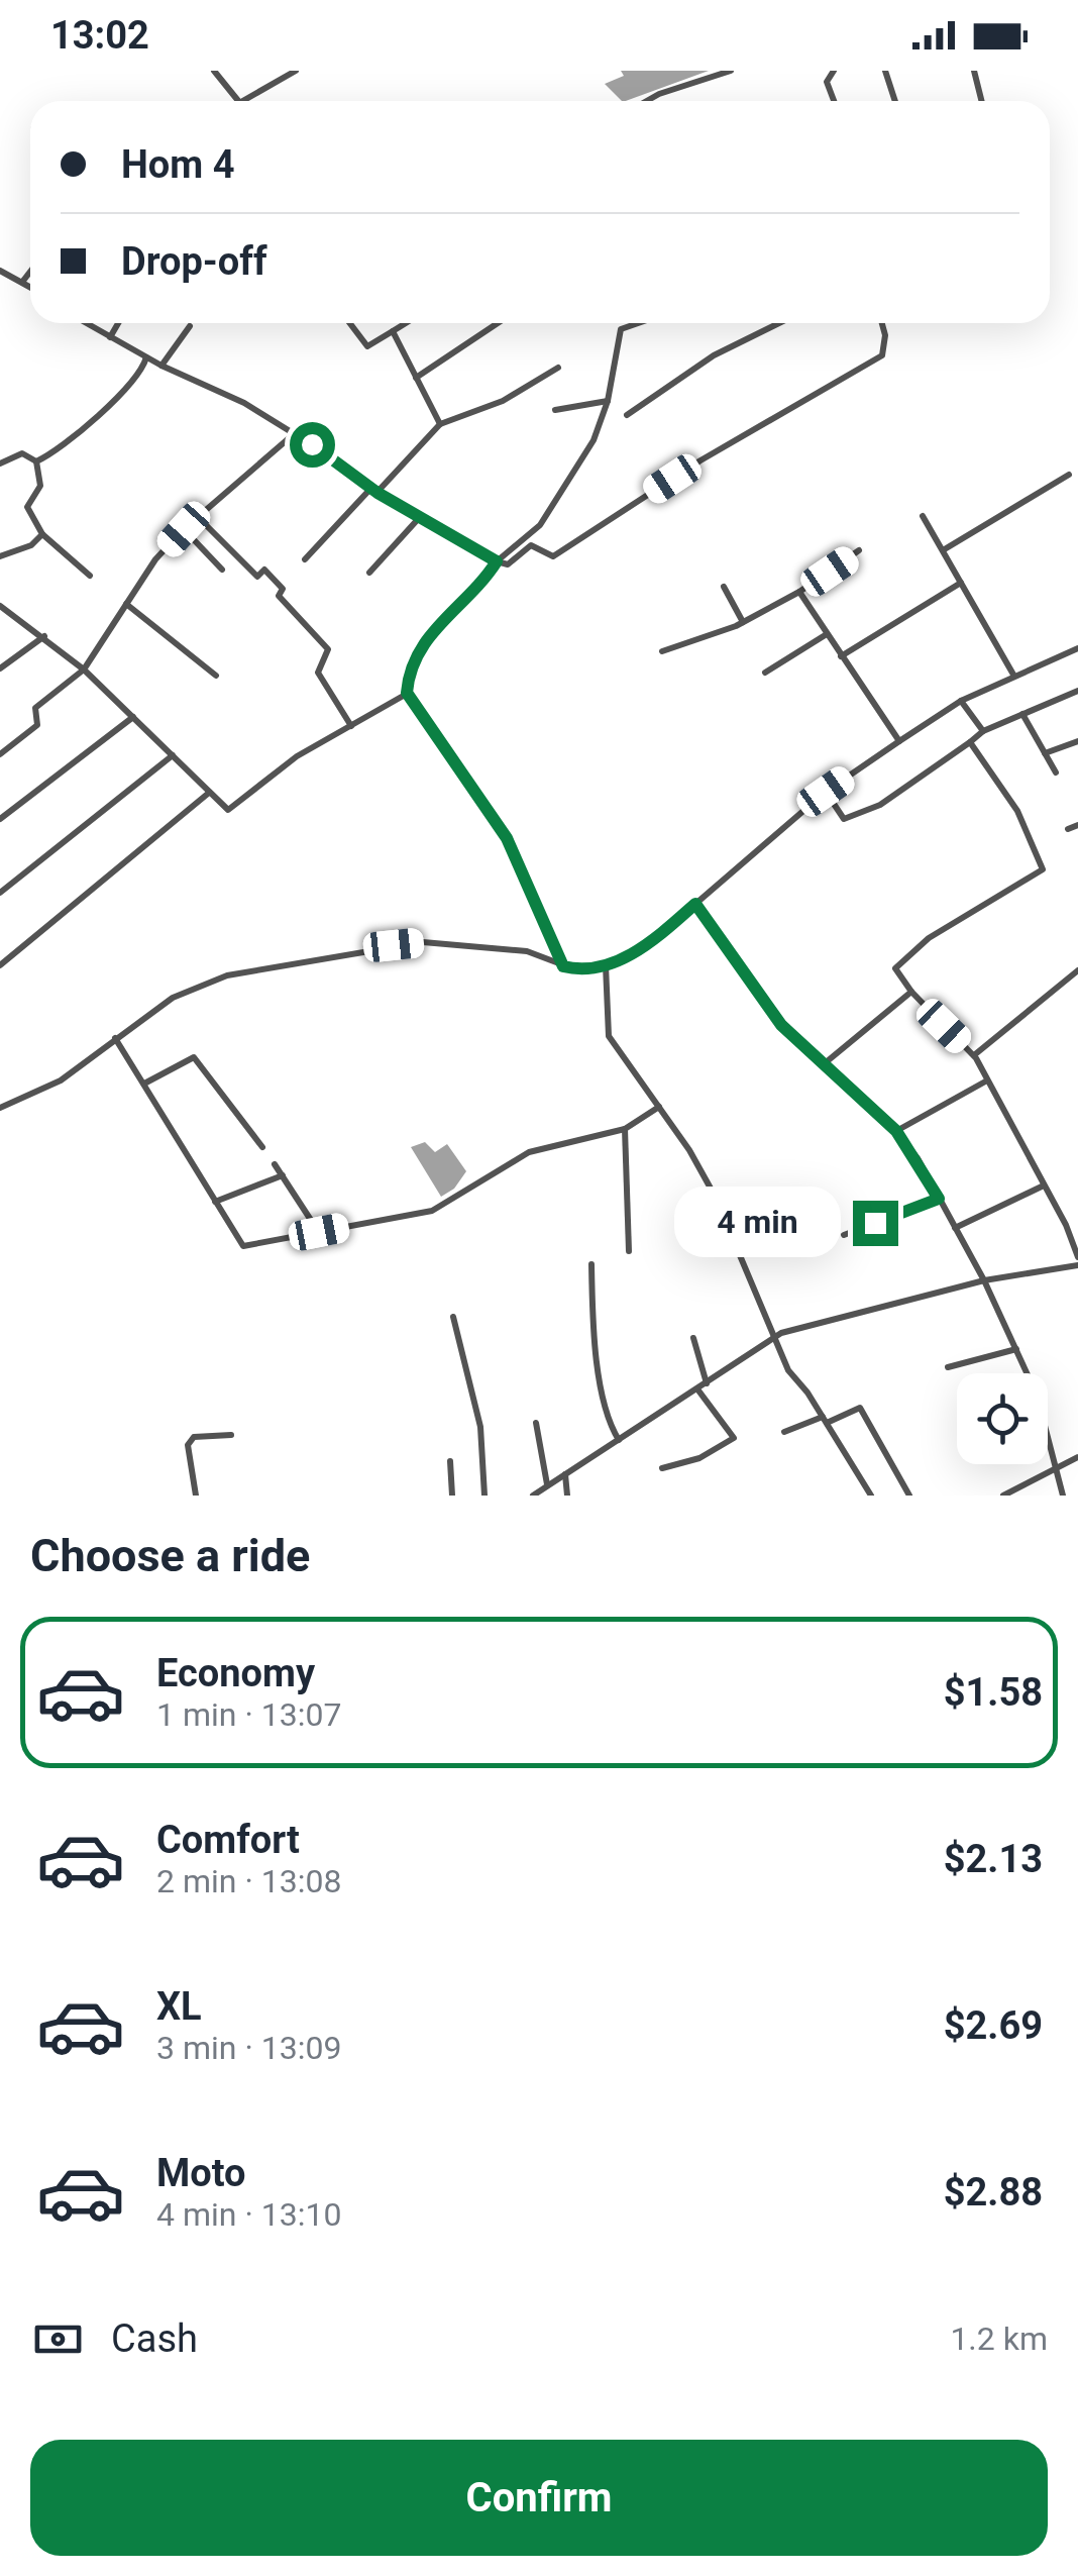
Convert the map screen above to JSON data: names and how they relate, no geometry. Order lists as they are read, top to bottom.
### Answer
{
  "page": {
    "status": "13:02",
    "banner": ["Hom 4", "Drop-off"],
    "bubble": "4 min",
    "heading": "Choose a ride",
    "list": [
      {
        "name": "Economy",
        "note": "1 min · 13:07",
        "value": "$1.58"
      },
      {
        "name": "Comfort",
        "note": "2 min · 13:08",
        "value": "$2.13"
      },
      {
        "name": "XL",
        "note": "3 min · 13:09",
        "value": "$2.69"
      },
      {
        "name": "Moto",
        "note": "4 min · 13:10",
        "value": "$2.88"
      }
    ],
    "pay": ["Cash", "1.2 km"],
    "buttons": "Confirm"
  }
}
